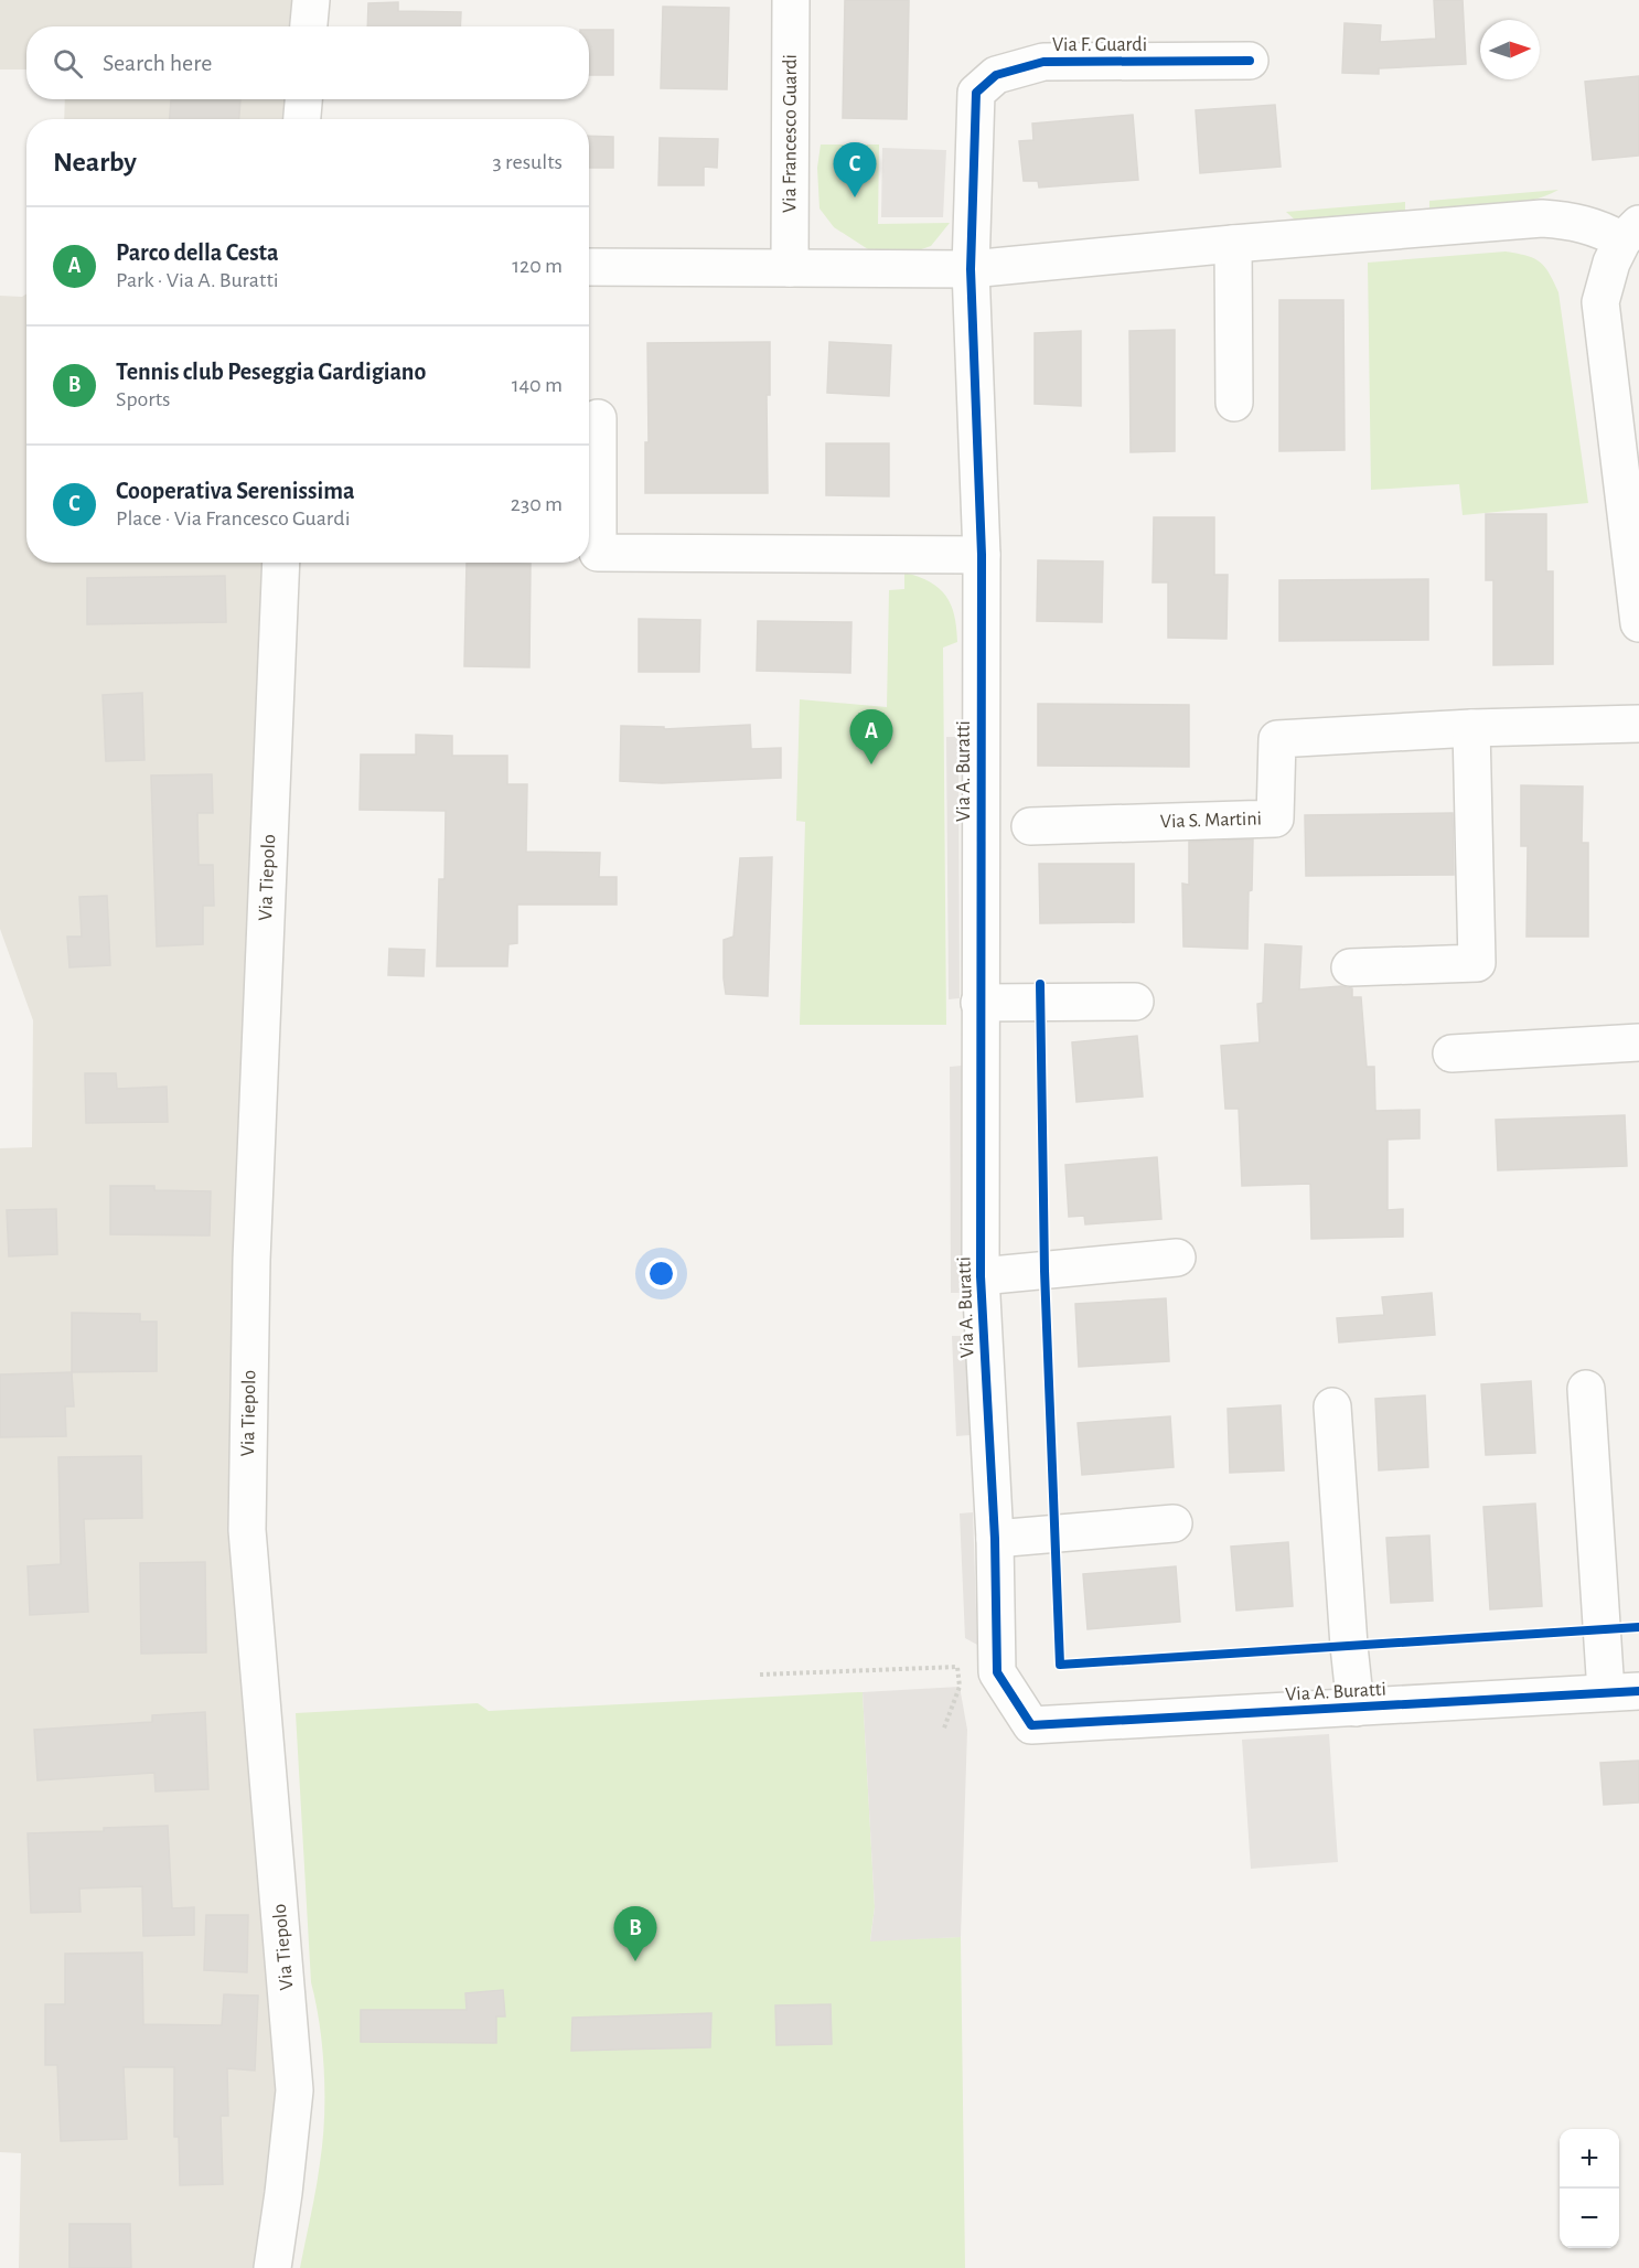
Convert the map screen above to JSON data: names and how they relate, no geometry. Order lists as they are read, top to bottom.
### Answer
{
  "streets": {
    "street": [
      "Via F. Guardi",
      "Via Francesco Guardi",
      "Via A. Buratti",
      "Via S. Martini",
      "Via Tiepolo"
    ]
  },
  "crossings": [
    ["Via F. Guardi", "Via A. Buratti"]
  ],
  "north": "right",
  "page": {
    "search": "Search here",
    "heading": ["Nearby", "3 results"],
    "pins": ["C", "A", "B"],
    "list": [
      {
        "mark": "A",
        "name": "Parco della Cesta",
        "note": "Park · Via A. Buratti",
        "value": "120 m"
      },
      {
        "mark": "B",
        "name": "Tennis club Peseggia Gardigiano",
        "note": "Sports",
        "value": "140 m"
      },
      {
        "mark": "C",
        "name": "Cooperativa Serenissima",
        "note": "Place · Via Francesco Guardi",
        "value": "230 m"
      }
    ],
    "map_buttons": ["+", "−"]
  }
}
